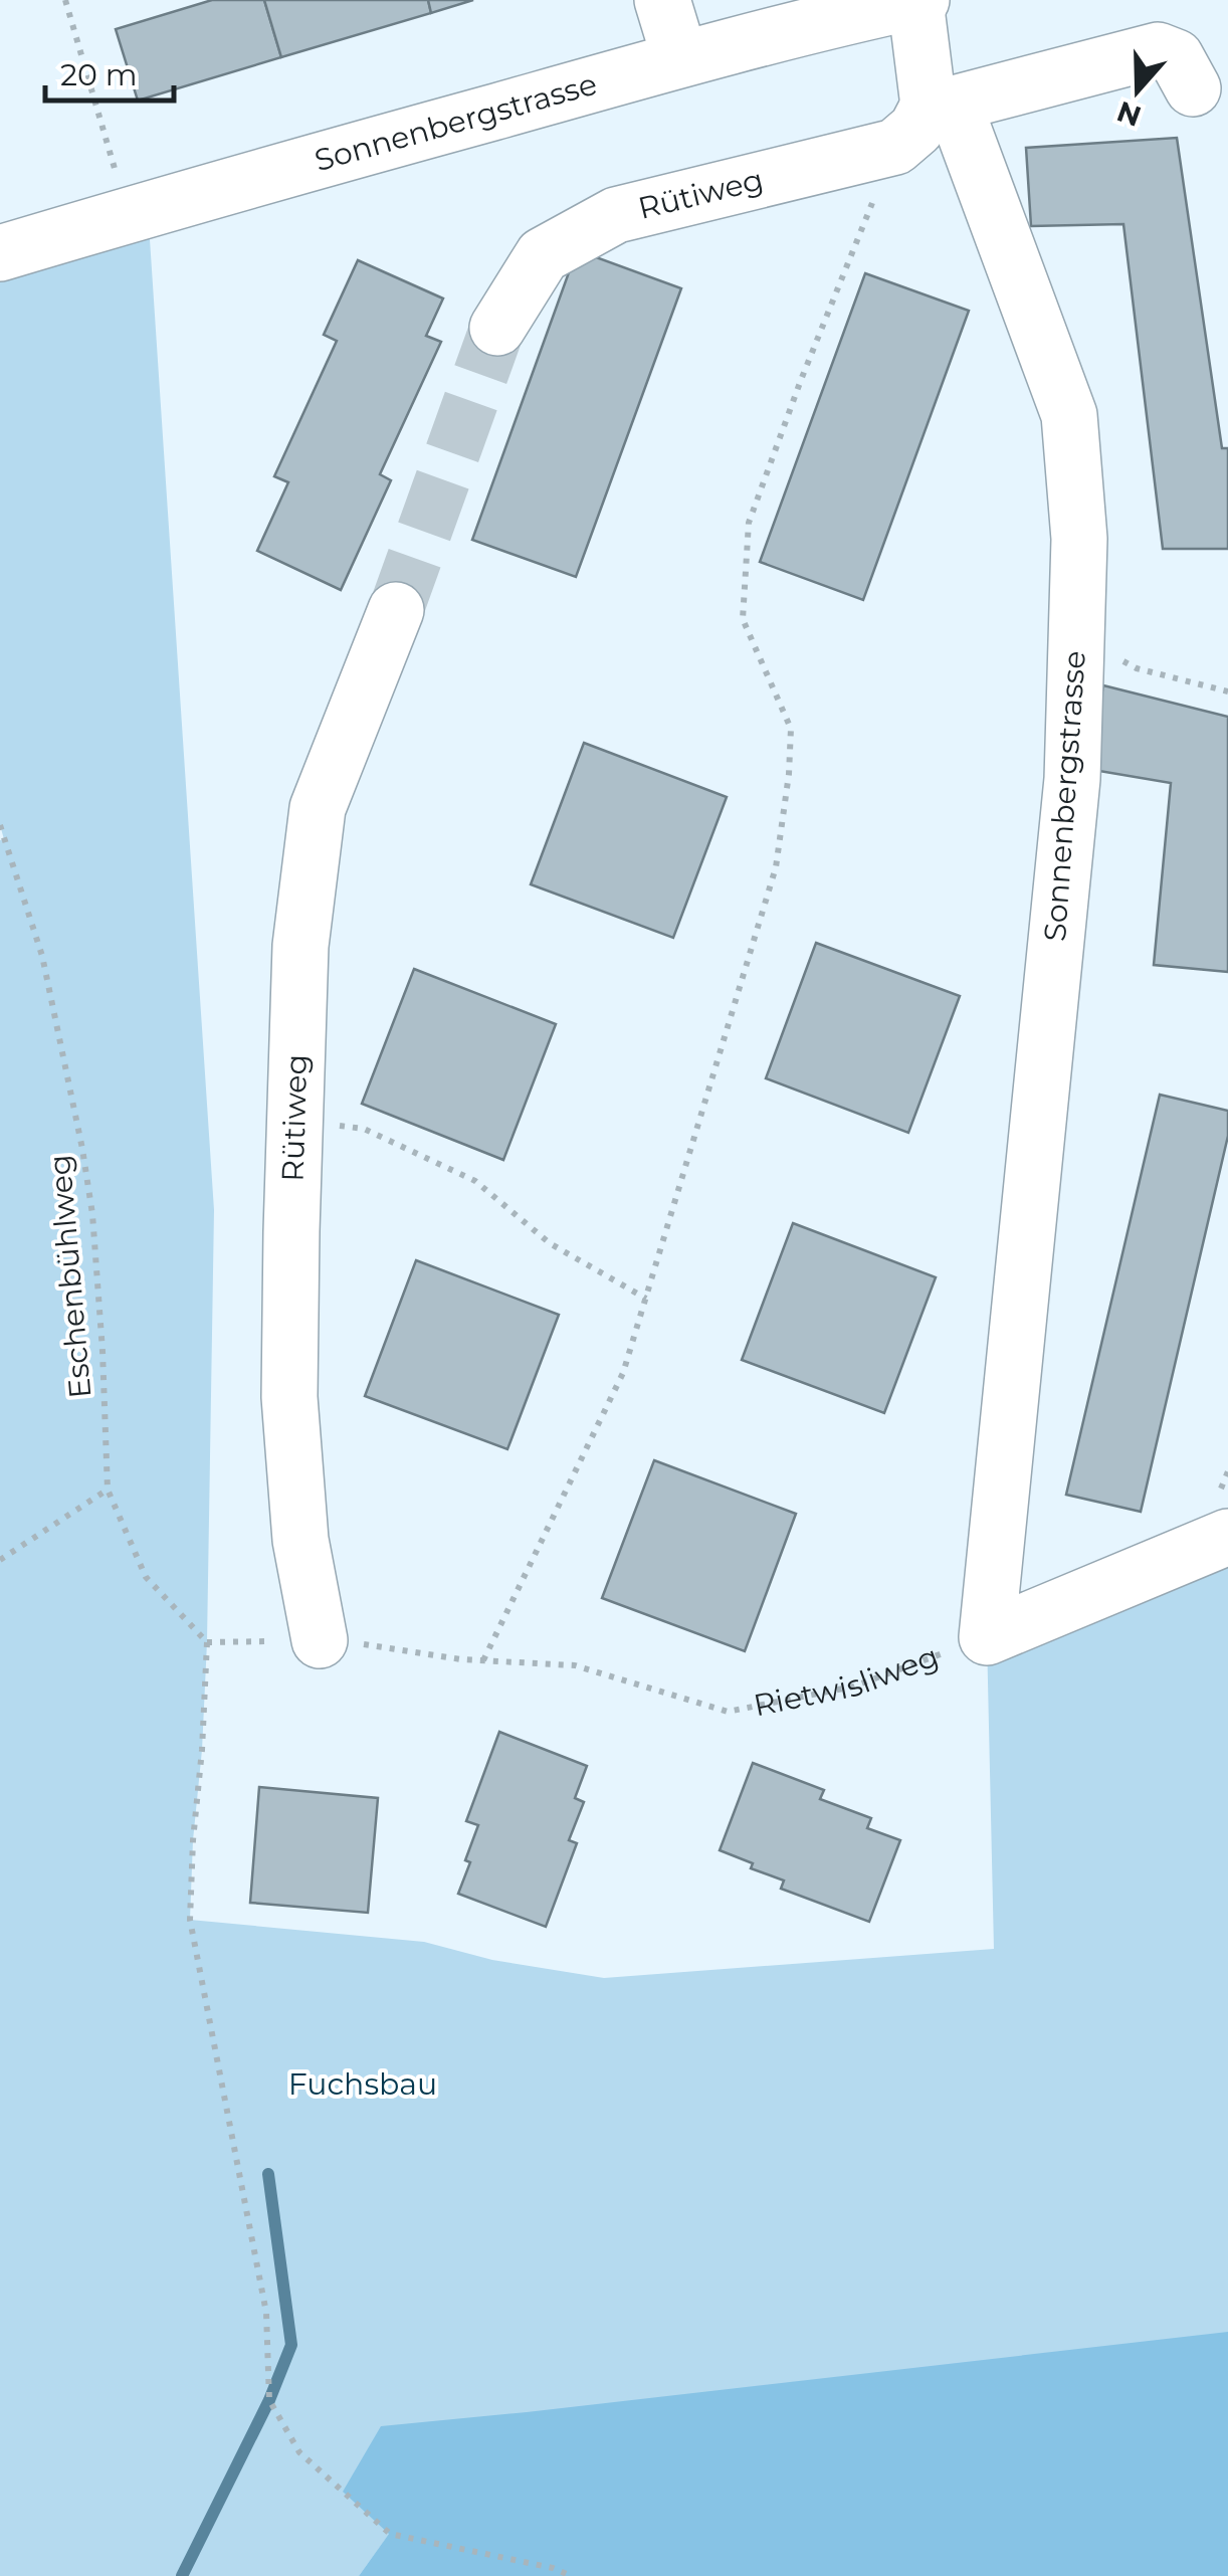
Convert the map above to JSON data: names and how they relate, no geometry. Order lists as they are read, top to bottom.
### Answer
{
  "streets": {
    "street": ["Sonnenbergstrasse", "Rütiweg"],
    "path": ["Eschenbühlweg", "Rietwisliweg"]
  },
  "crossings": [
    ["Sonnenbergstrasse", "Rütiweg"],
    ["Sonnenbergstrasse", "Rietwisliweg"],
    ["Rütiweg", "Rietwisliweg"],
    ["Eschenbühlweg", "Rietwisliweg"]
  ],
  "parks": ["Fuchsbau"],
  "scale_bar": "20 m",
  "north": "bottom"
}
